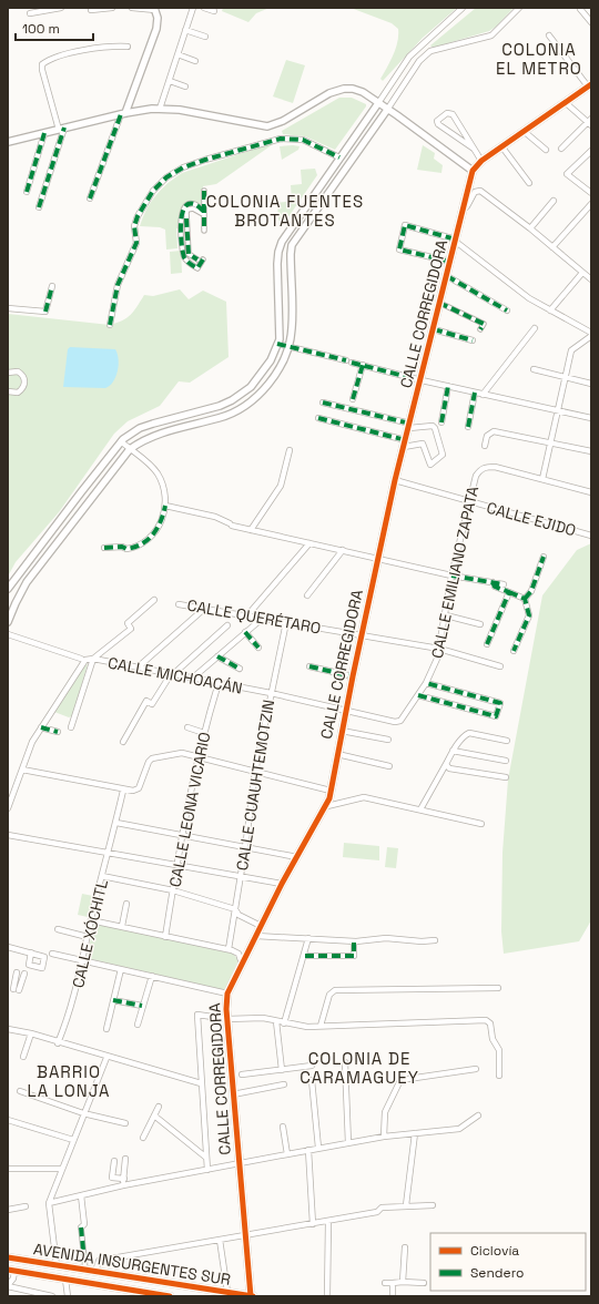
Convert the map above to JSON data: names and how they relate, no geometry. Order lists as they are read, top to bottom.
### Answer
{
  "streets": {
    "main road": ["AVENIDA INSURGENTES SUR"],
    "street": [
      "CALLE CORREGIDORA",
      "CALLE EJIDO",
      "CALLE EMILIANO ZAPATA",
      "CALLE QUERÉTARO",
      "CALLE MICHOACÁN",
      "CALLE CUAUHTEMOTZIN",
      "CALLE LEONA VICARIO",
      "CALLE XÓCHITL"
    ]
  },
  "crossings": [
    ["CALLE CORREGIDORA", "CALLE EJIDO"],
    ["CALLE CORREGIDORA", "CALLE QUERÉTARO"],
    ["CALLE CORREGIDORA", "CALLE MICHOACÁN"],
    ["CALLE CORREGIDORA", "AVENIDA INSURGENTES SUR"],
    ["CALLE EJIDO", "CALLE EMILIANO ZAPATA"],
    ["CALLE EMILIANO ZAPATA", "CALLE QUERÉTARO"],
    ["CALLE EMILIANO ZAPATA", "CALLE MICHOACÁN"],
    ["CALLE QUERÉTARO", "CALLE CUAUHTEMOTZIN"],
    ["CALLE MICHOACÁN", "CALLE CUAUHTEMOTZIN"],
    ["CALLE MICHOACÁN", "CALLE LEONA VICARIO"]
  ],
  "districts": [
    "COLONIA EL METRO",
    "COLONIA FUENTES BROTANTES",
    "COLONIA DE CARAMAGUEY",
    "BARRIO LA LONJA"
  ],
  "legend": ["Ciclovía", "Sendero"],
  "scale_bar": "100 m"
}
